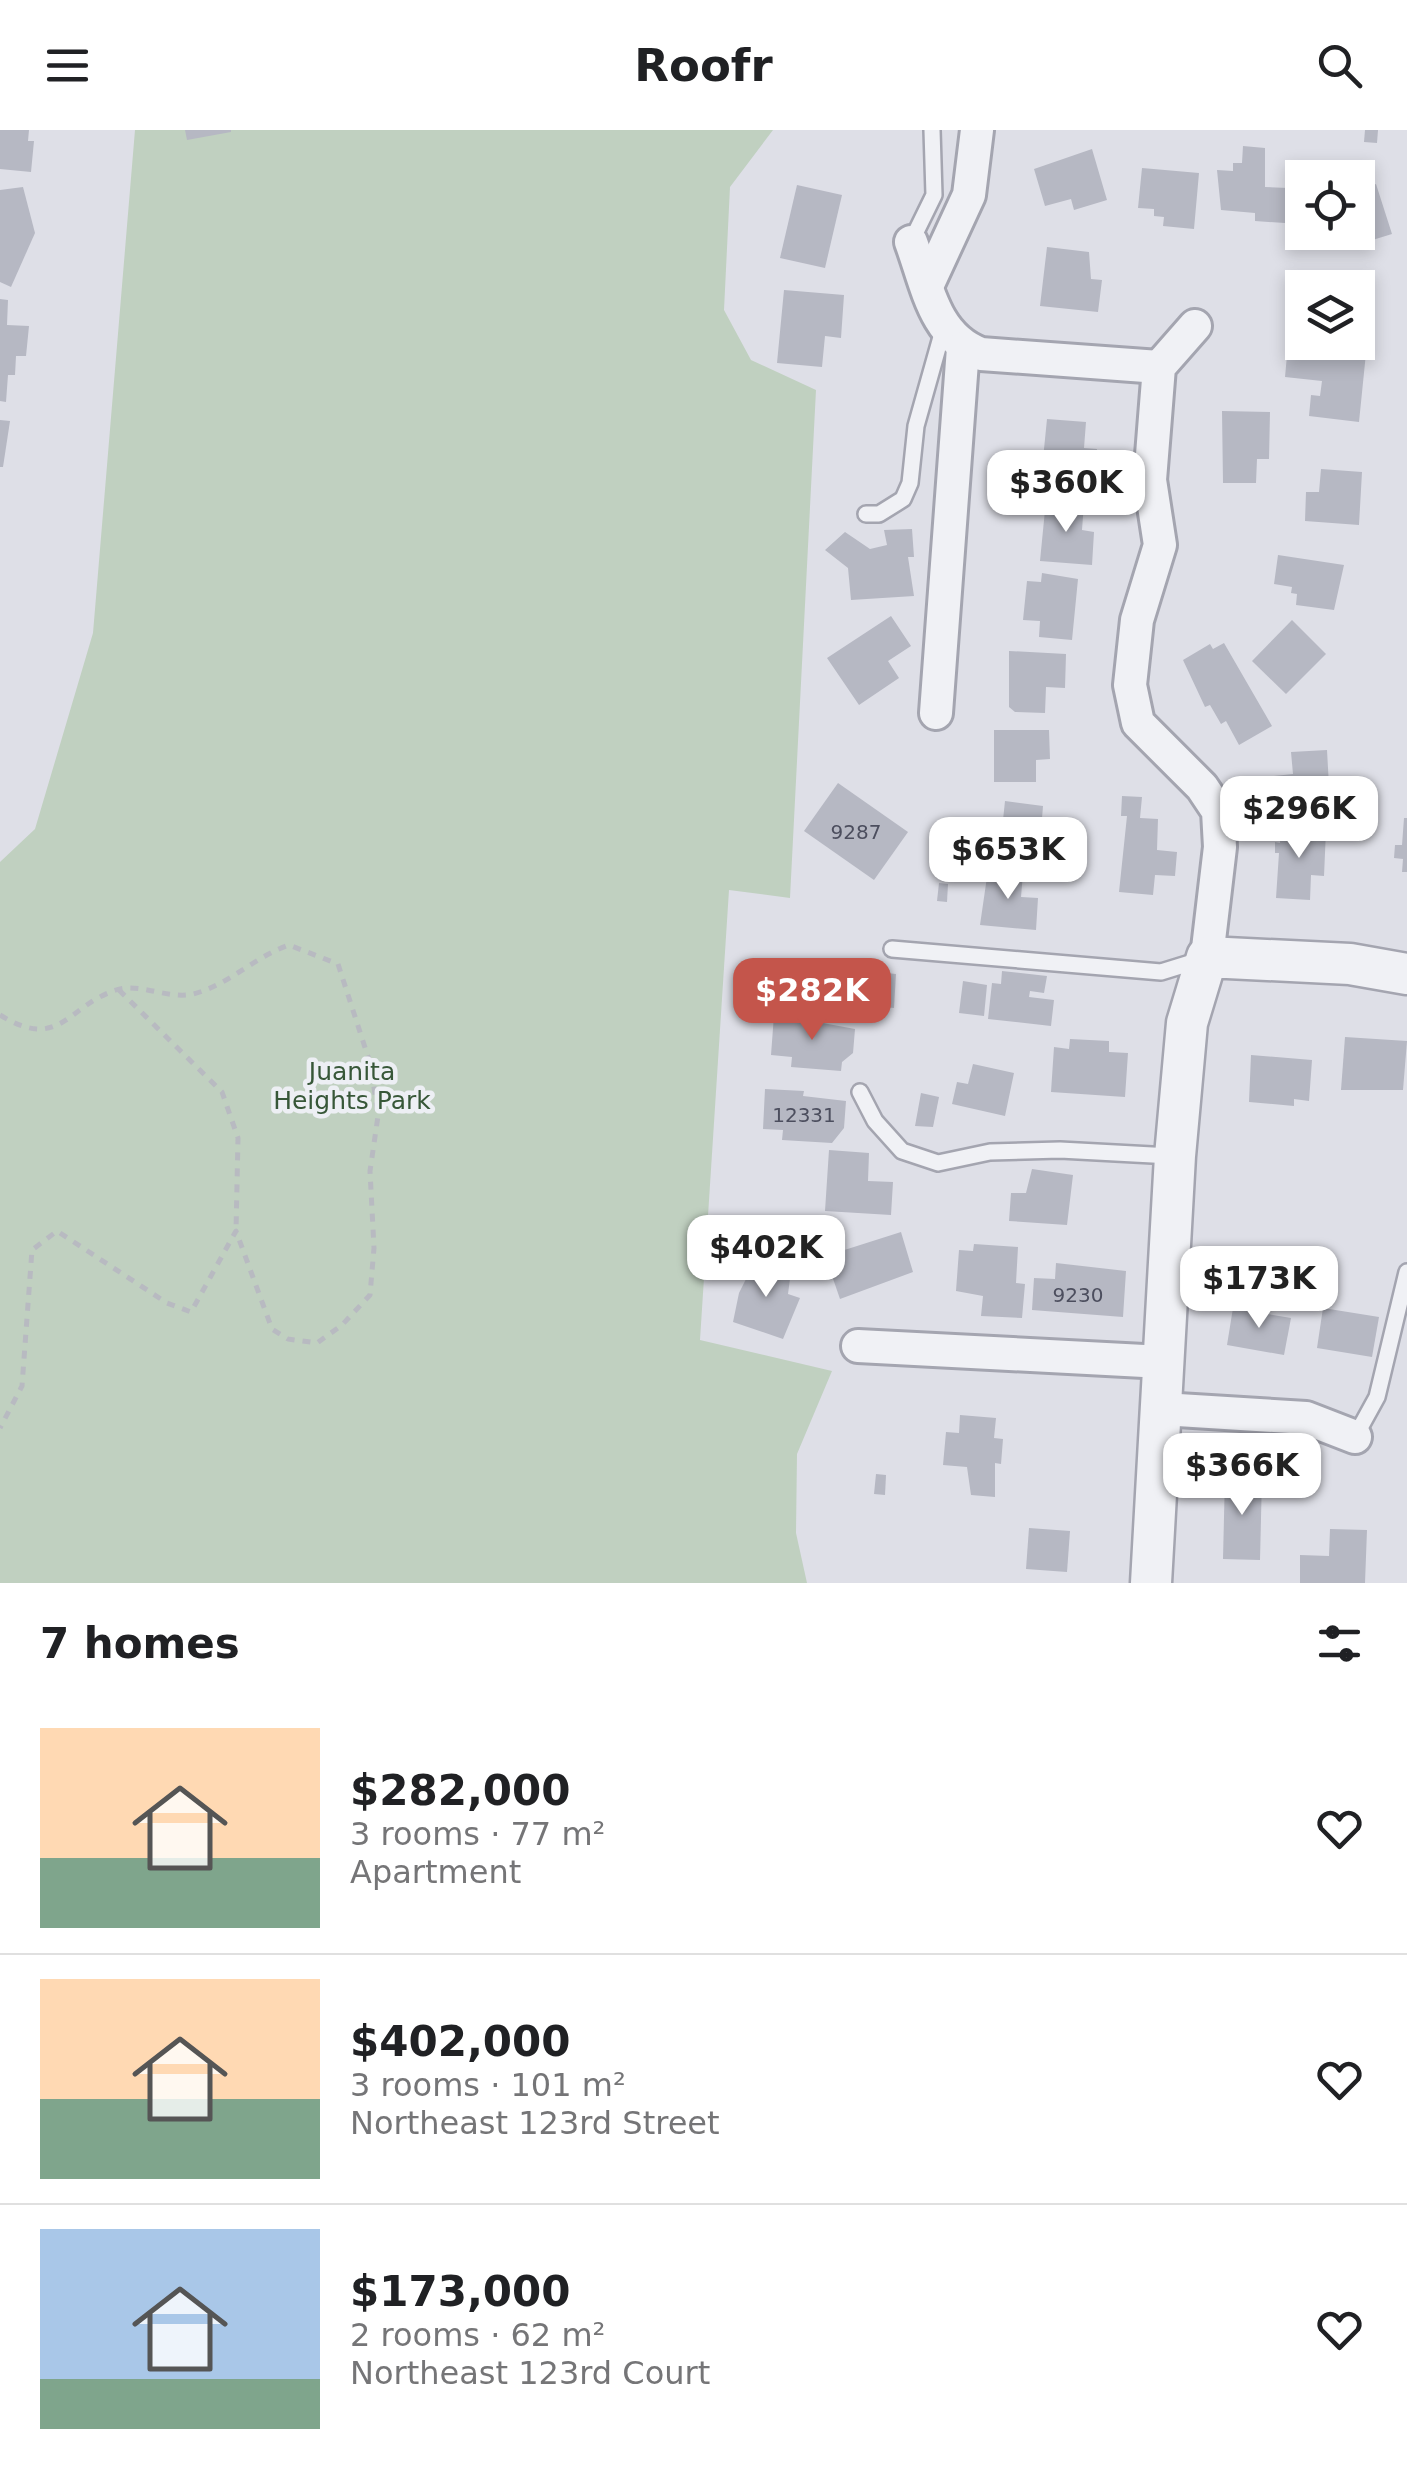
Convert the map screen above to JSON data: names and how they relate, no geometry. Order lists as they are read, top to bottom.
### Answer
{
  "parks": ["Juanita Heights Park"],
  "house_numbers": ["9287", "12331", "9230"],
  "page": {
    "header": "Roofr",
    "price": [
      "$360K",
      "$296K",
      "$653K",
      "$282K",
      "$402K",
      "$173K",
      "$366K"
    ],
    "heading": "7 homes",
    "list": [
      {
        "name": "$282,000",
        "note": "3 rooms · 77 m² · Apartment"
      },
      {
        "name": "$402,000",
        "note": "3 rooms · 101 m² · Northeast 123rd Street"
      },
      {
        "name": "$173,000",
        "note": "2 rooms · 62 m² · Northeast 123rd Court"
      }
    ]
  }
}
